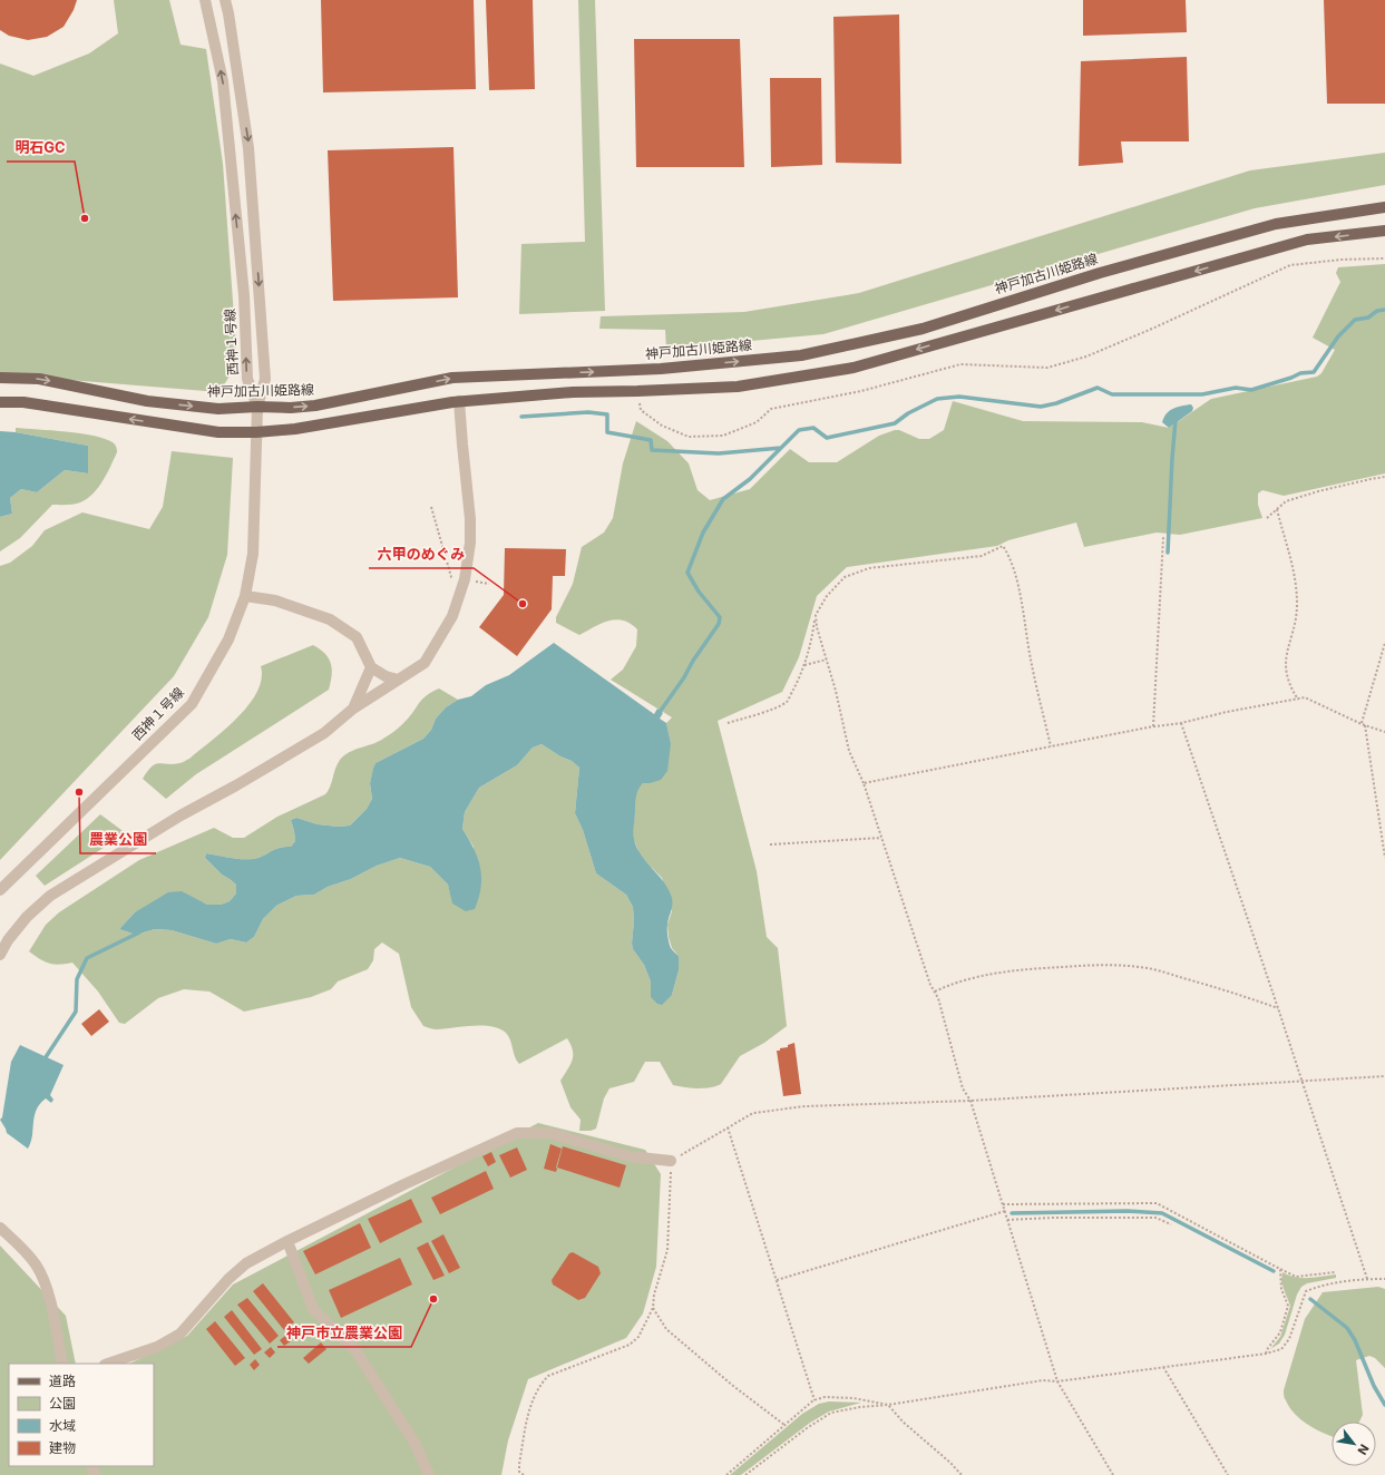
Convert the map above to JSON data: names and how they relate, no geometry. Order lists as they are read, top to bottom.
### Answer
{
  "streets": {
    "main road": ["神戸加古川姫路線"],
    "street": ["西神１号線"]
  },
  "crossings": [
    ["神戸加古川姫路線", "西神１号線"]
  ],
  "places": [
    "明石GC",
    "六甲のめぐみ",
    "農業公園",
    "神戸市立農業公園"
  ],
  "legend": [
    "道路",
    "公園",
    "水域",
    "建物"
  ],
  "north": "bottom right"
}
